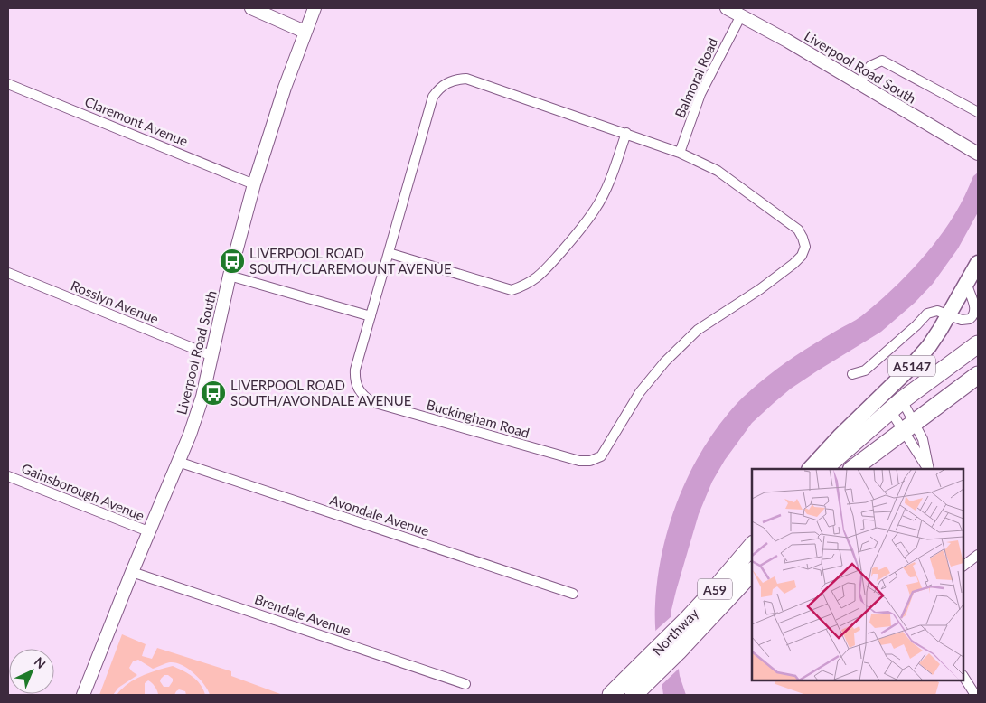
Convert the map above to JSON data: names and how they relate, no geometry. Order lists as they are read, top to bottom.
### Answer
{
  "streets": {
    "highway": ["A59", "Northway"],
    "main road": ["A5147"],
    "street": [
      "Liverpool Road South",
      "Balmoral Road",
      "Claremont Avenue",
      "Rosslyn Avenue",
      "Buckingham Road",
      "Gainsborough Avenue",
      "Avondale Avenue",
      "Brendale Avenue"
    ]
  },
  "crossings": [
    ["Liverpool Road South", "Balmoral Road"],
    ["Liverpool Road South", "Claremont Avenue"],
    ["Liverpool Road South", "Rosslyn Avenue"],
    ["Liverpool Road South", "Gainsborough Avenue"],
    ["Liverpool Road South", "Avondale Avenue"],
    ["Liverpool Road South", "Brendale Avenue"],
    ["Balmoral Road", "Buckingham Road"]
  ],
  "places": {
    "bus stop": ["LIVERPOOL ROAD SOUTH/CLAREMOUNT AVENUE", "LIVERPOOL ROAD SOUTH/AVONDALE AVENUE"]
  },
  "north": "top right"
}
